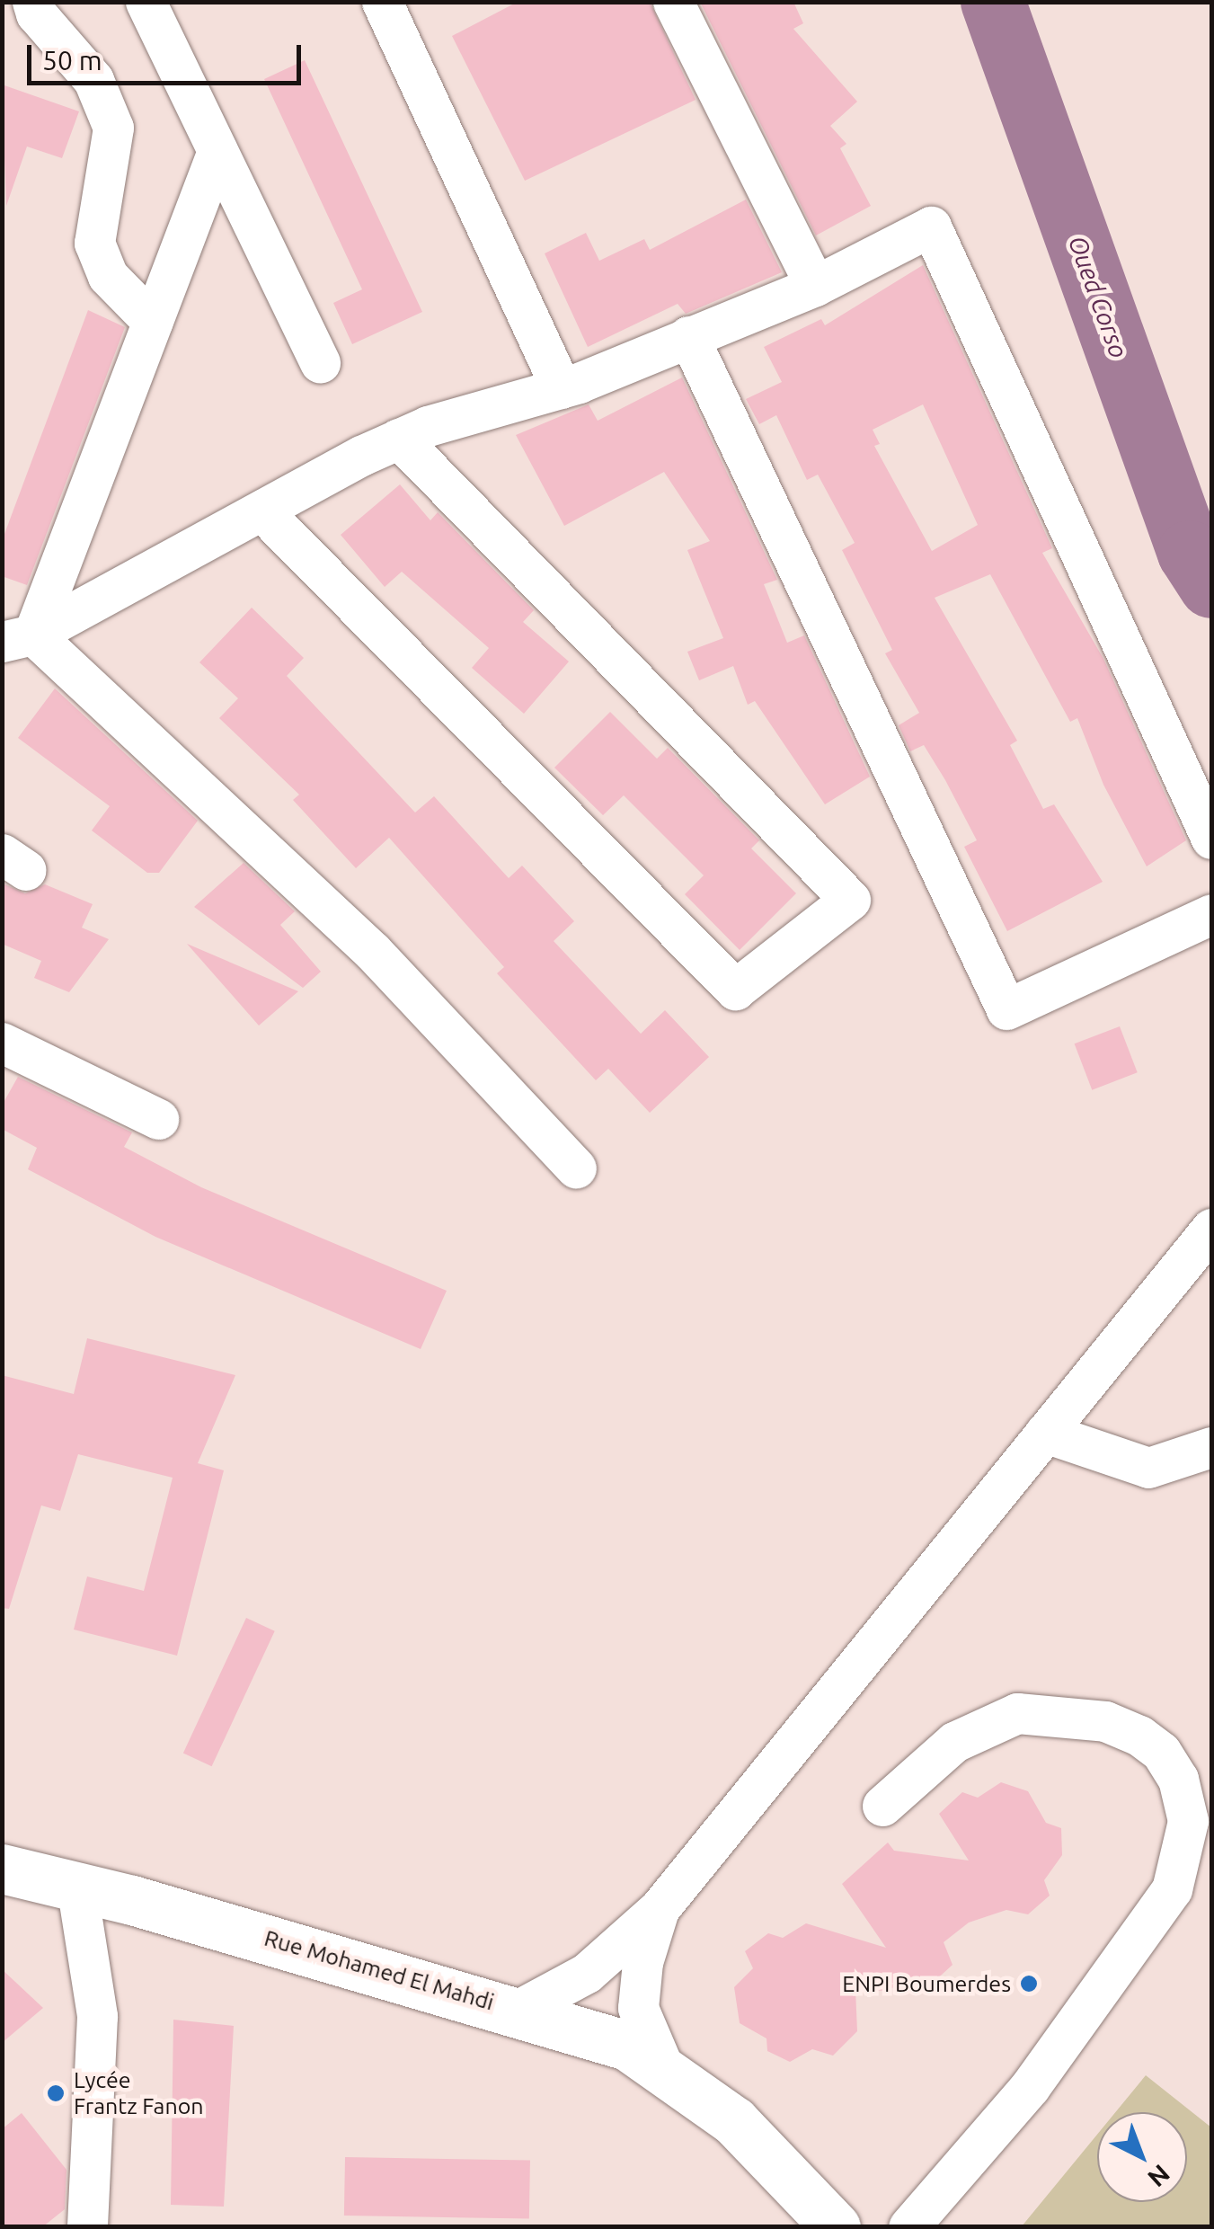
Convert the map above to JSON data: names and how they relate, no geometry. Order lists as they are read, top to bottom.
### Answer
{
  "streets": {
    "main road": ["Rue Mohamed El Mahdi"]
  },
  "water": ["Oued Corso"],
  "places": ["ENPI Boumerdes", "Lycée Frantz Fanon"],
  "scale_bar": "50 m",
  "north": "bottom right"
}
